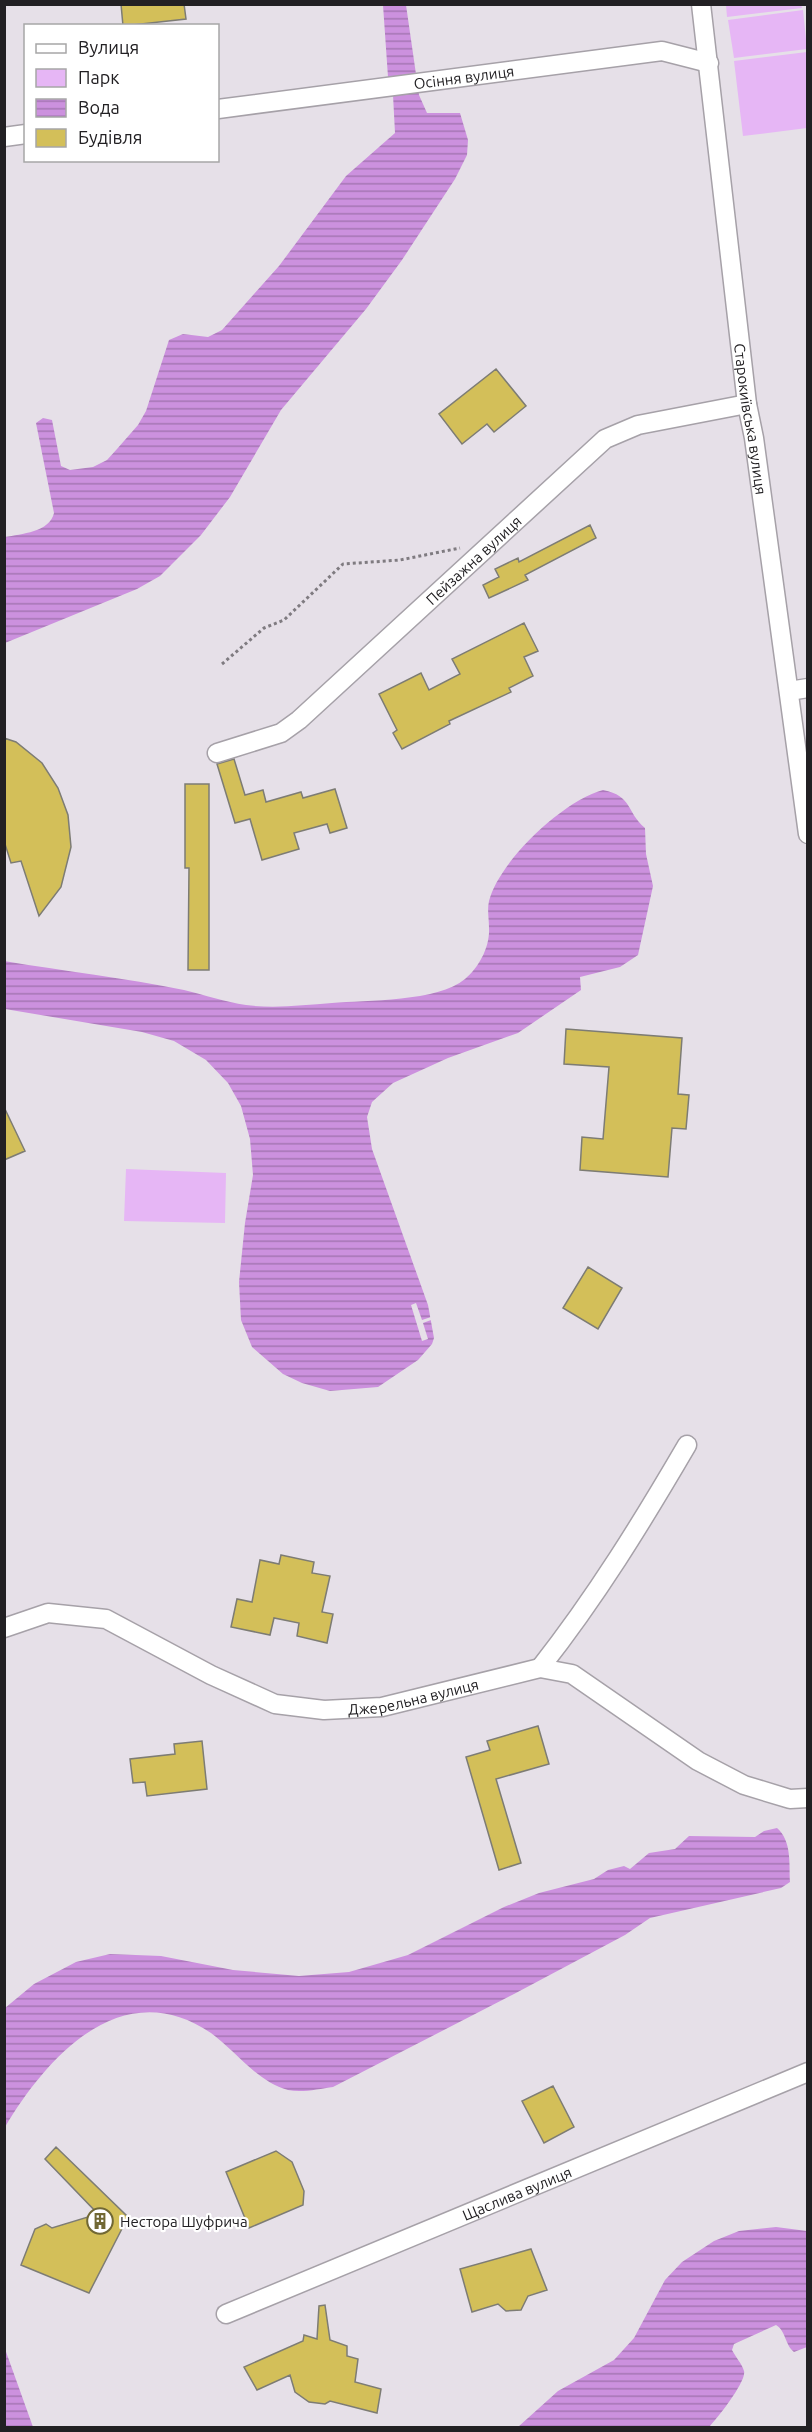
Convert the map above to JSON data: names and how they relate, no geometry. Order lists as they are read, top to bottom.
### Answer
{
  "streets": {
    "street": [
      "Осіння вулиця",
      "Старокиївська вулиця",
      "Пейзажна вулиця",
      "Джерельна вулиця",
      "Щаслива вулиця"
    ]
  },
  "crossings": [
    ["Осіння вулиця", "Старокиївська вулиця"],
    ["Старокиївська вулиця", "Пейзажна вулиця"]
  ],
  "places": {
    "building": ["Нестора Шуфрича"]
  },
  "legend": [
    "Вулиця",
    "Парк",
    "Вода",
    "Будівля"
  ]
}
